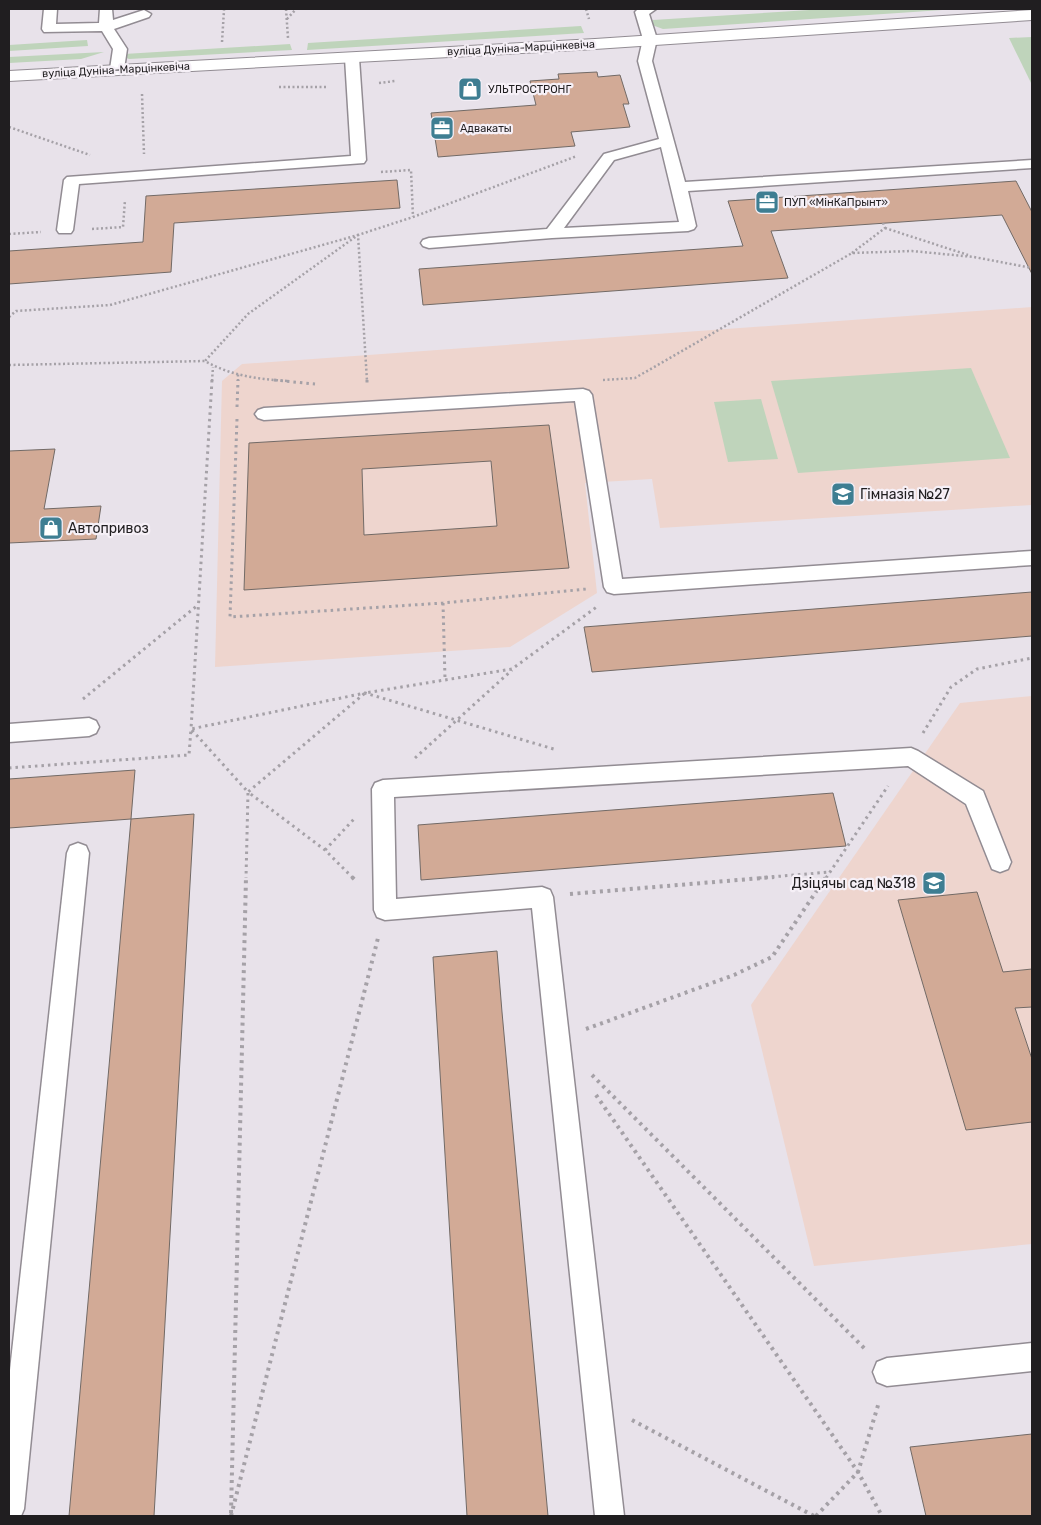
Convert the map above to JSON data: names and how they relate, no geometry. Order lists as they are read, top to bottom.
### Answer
{
  "streets": {
    "street": ["вуліца Дуніна-Марцінкевіча"]
  },
  "places": {
    "shop": ["УЛЬТРОСТРОНГ", "Автопривоз"],
    "office": ["Адвакаты", "ПУП «МінКаПрынт»"],
    "school or university": ["Гімназія №27", "Дзіцячы сад №318"]
  }
}
